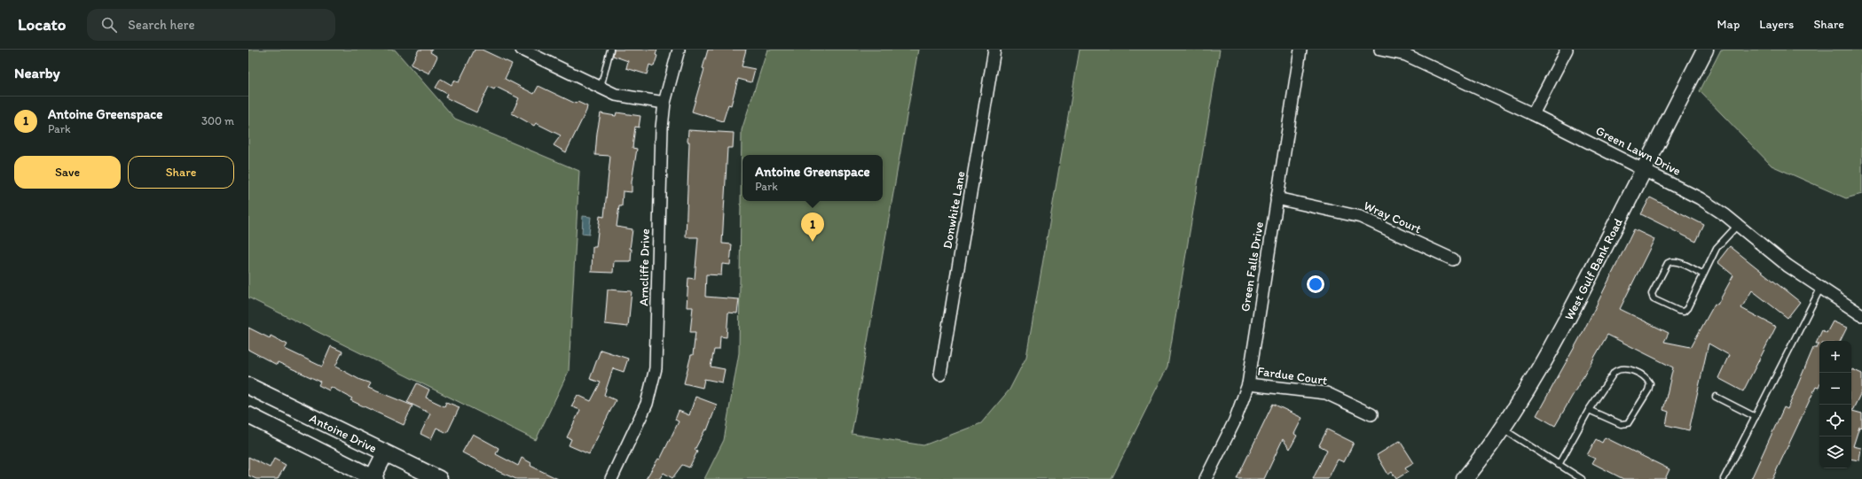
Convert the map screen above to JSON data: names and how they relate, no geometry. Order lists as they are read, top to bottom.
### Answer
{
  "streets": {
    "street": [
      "Green Lawn Drive",
      "Donwhite Lane",
      "Wray Court",
      "Green Falls Drive",
      "Arncliffe Drive",
      "West Gulf Bank Road",
      "Fardue Court",
      "Antoine Drive"
    ]
  },
  "crossings": [
    ["Green Lawn Drive", "West Gulf Bank Road"],
    ["Wray Court", "Green Falls Drive"],
    ["Green Falls Drive", "Fardue Court"]
  ],
  "page": {
    "header": "Locato",
    "search": "Search here",
    "nav": ["Map", "Layers", "Share"],
    "heading": "Nearby",
    "list": [
      {
        "mark": "1",
        "name": "Antoine Greenspace",
        "note": "Park",
        "value": "300 m"
      }
    ],
    "buttons": ["Save", "Share"],
    "popup": ["Antoine Greenspace", "Park"],
    "pins": "1",
    "map_buttons": ["+", "−"]
  }
}
